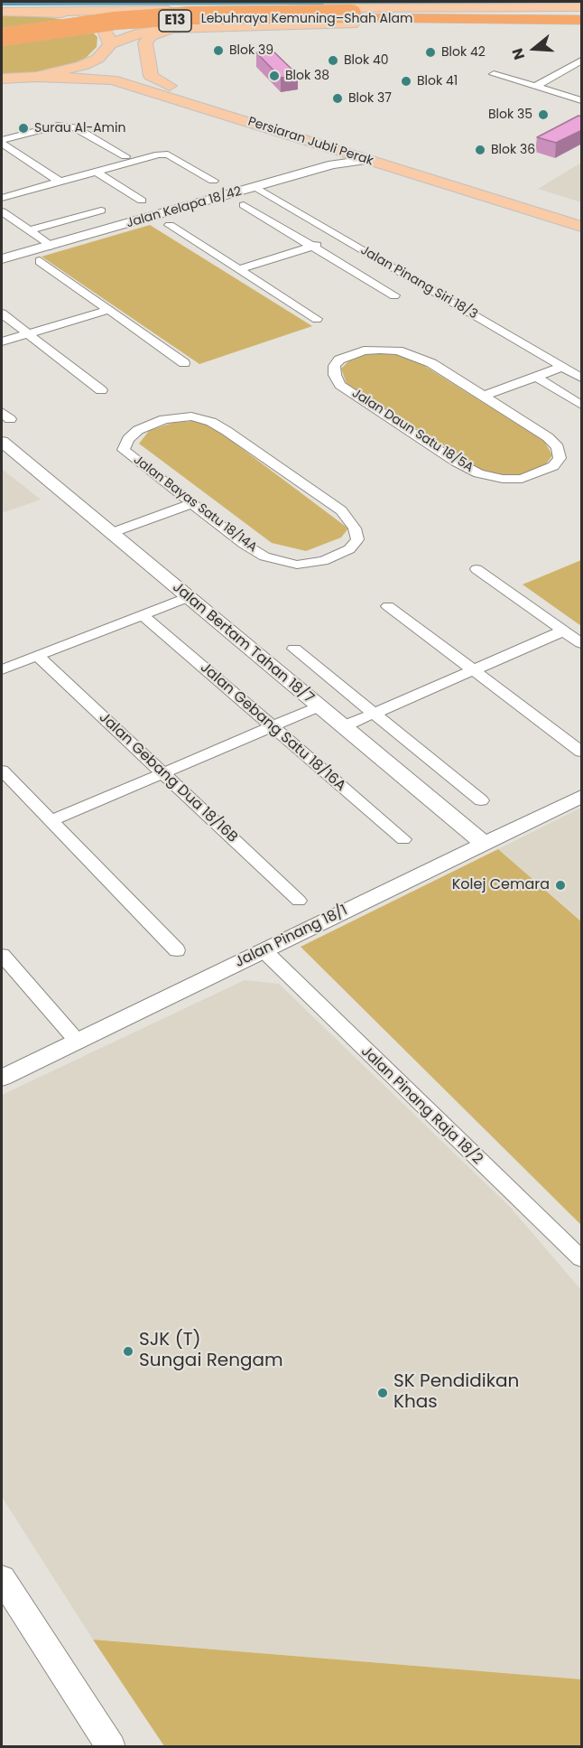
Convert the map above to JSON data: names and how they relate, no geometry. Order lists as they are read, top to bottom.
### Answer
{
  "streets": {
    "highway": ["Lebuhraya Kemuning–Shah Alam", "E13"],
    "main road": ["Persiaran Jubli Perak"],
    "street": [
      "Jalan Kelapa 18/42",
      "Jalan Pinang Siri 18/3",
      "Jalan Daun Satu 18/5A",
      "Jalan Bayas Satu 18/14A",
      "Jalan Bertam Tahan 18/7",
      "Jalan Gebang Satu 18/16A",
      "Jalan Gebang Dua 18/16B",
      "Jalan Pinang 18/1",
      "Jalan Pinang Raja 18/2"
    ]
  },
  "crossings": [
    ["Persiaran Jubli Perak", "Jalan Kelapa 18/42"],
    ["Jalan Kelapa 18/42", "Jalan Pinang Siri 18/3"],
    ["Jalan Bertam Tahan 18/7", "Jalan Pinang 18/1"],
    ["Jalan Pinang 18/1", "Jalan Pinang Raja 18/2"]
  ],
  "places": [
    "Blok 39",
    "Blok 42",
    "Blok 40",
    "Blok 38",
    "Blok 41",
    "Blok 37",
    "Blok 35",
    "Surau Al-Amin",
    "Blok 36",
    "Kolej Cemara",
    "SJK (T) Sungai Rengam",
    "SK Pendidikan Khas"
  ],
  "north": "left"
}
